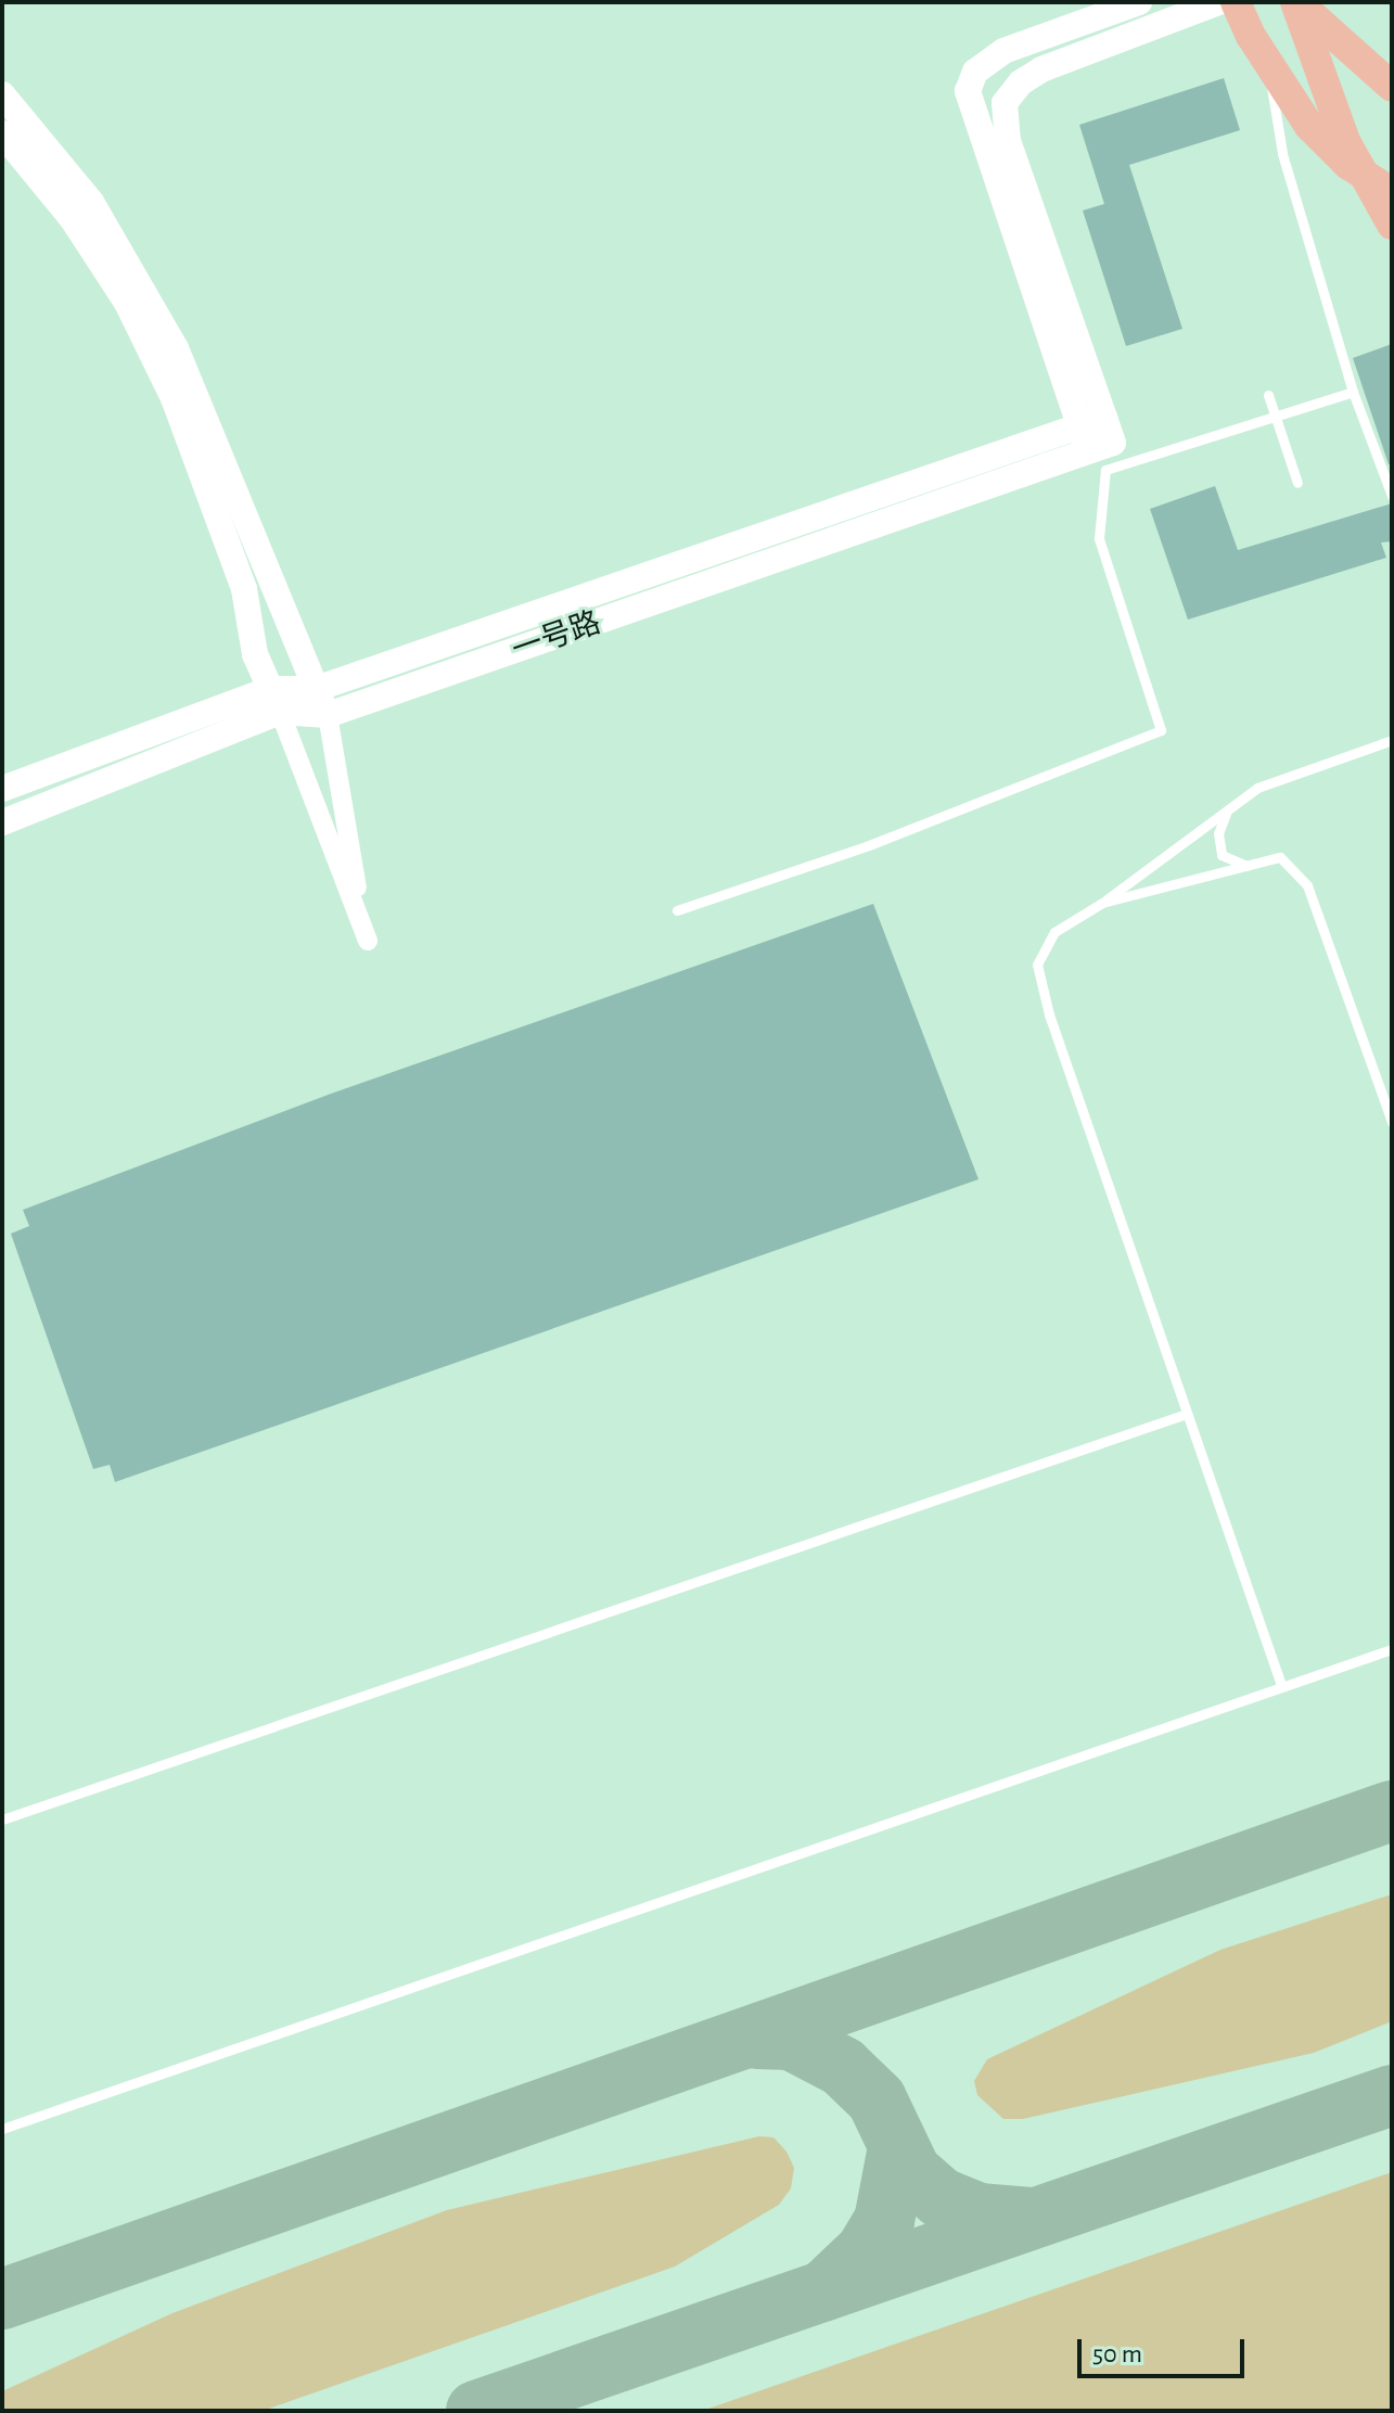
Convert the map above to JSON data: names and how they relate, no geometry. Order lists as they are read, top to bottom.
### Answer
{
  "streets": {
    "main road": ["一号路"]
  },
  "scale_bar": "50 m"
}
